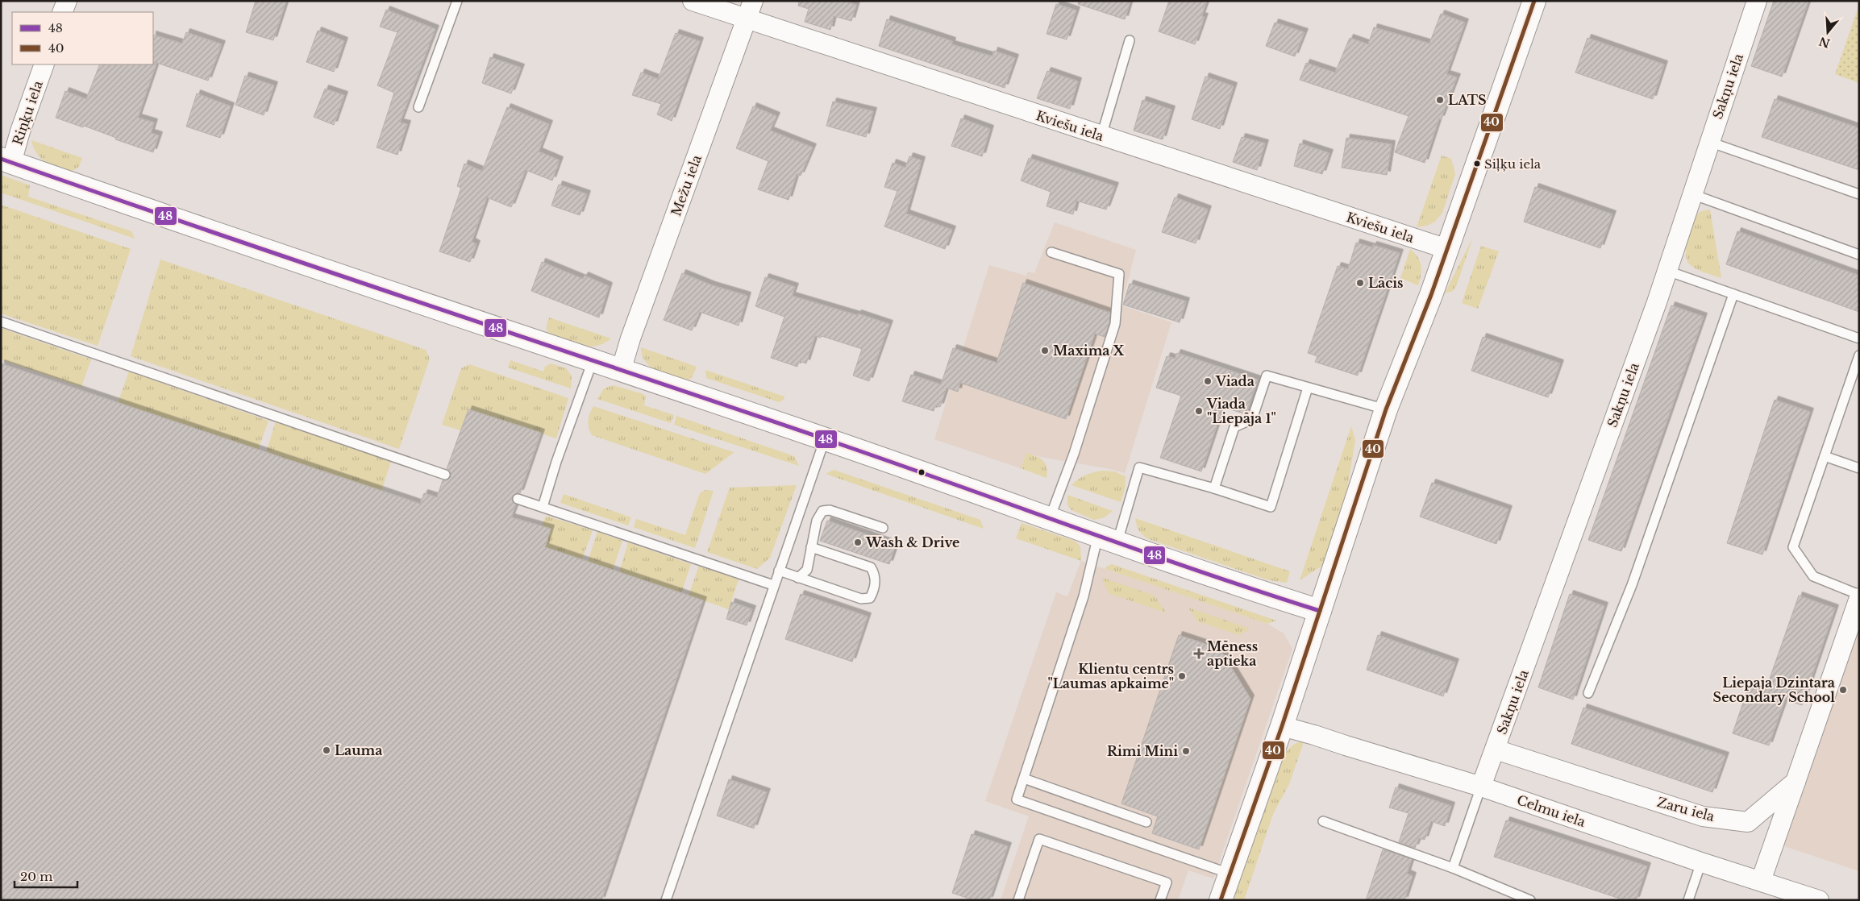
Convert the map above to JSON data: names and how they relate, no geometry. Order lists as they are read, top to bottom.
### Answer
{
  "streets": {
    "street": [
      "Sakņu iela",
      "Riņķu iela",
      "Kviešu iela",
      "Mežu iela",
      "Zaru iela",
      "Celmu iela"
    ]
  },
  "crossings": [
    ["Sakņu iela", "Zaru iela"],
    ["Sakņu iela", "Celmu iela"],
    ["Kviešu iela", "Mežu iela"]
  ],
  "places": {
    "other": [
      "LATS",
      "Siļķu iela",
      "Lācis",
      "Maxima X",
      "Viada",
      "Viada \"Liepāja 1\"",
      "Wash & Drive",
      "Klientu centrs \"Laumas apkaime\"",
      "Liepaja Dzintara Secondary School",
      "Lauma",
      "Rimi Mini"
    ],
    "health": ["Mēness aptieka"]
  },
  "lines": ["transit line 40", "transit line 48"],
  "legend": ["48", "40"],
  "scale_bar": "20 m",
  "north": "bottom"
}
